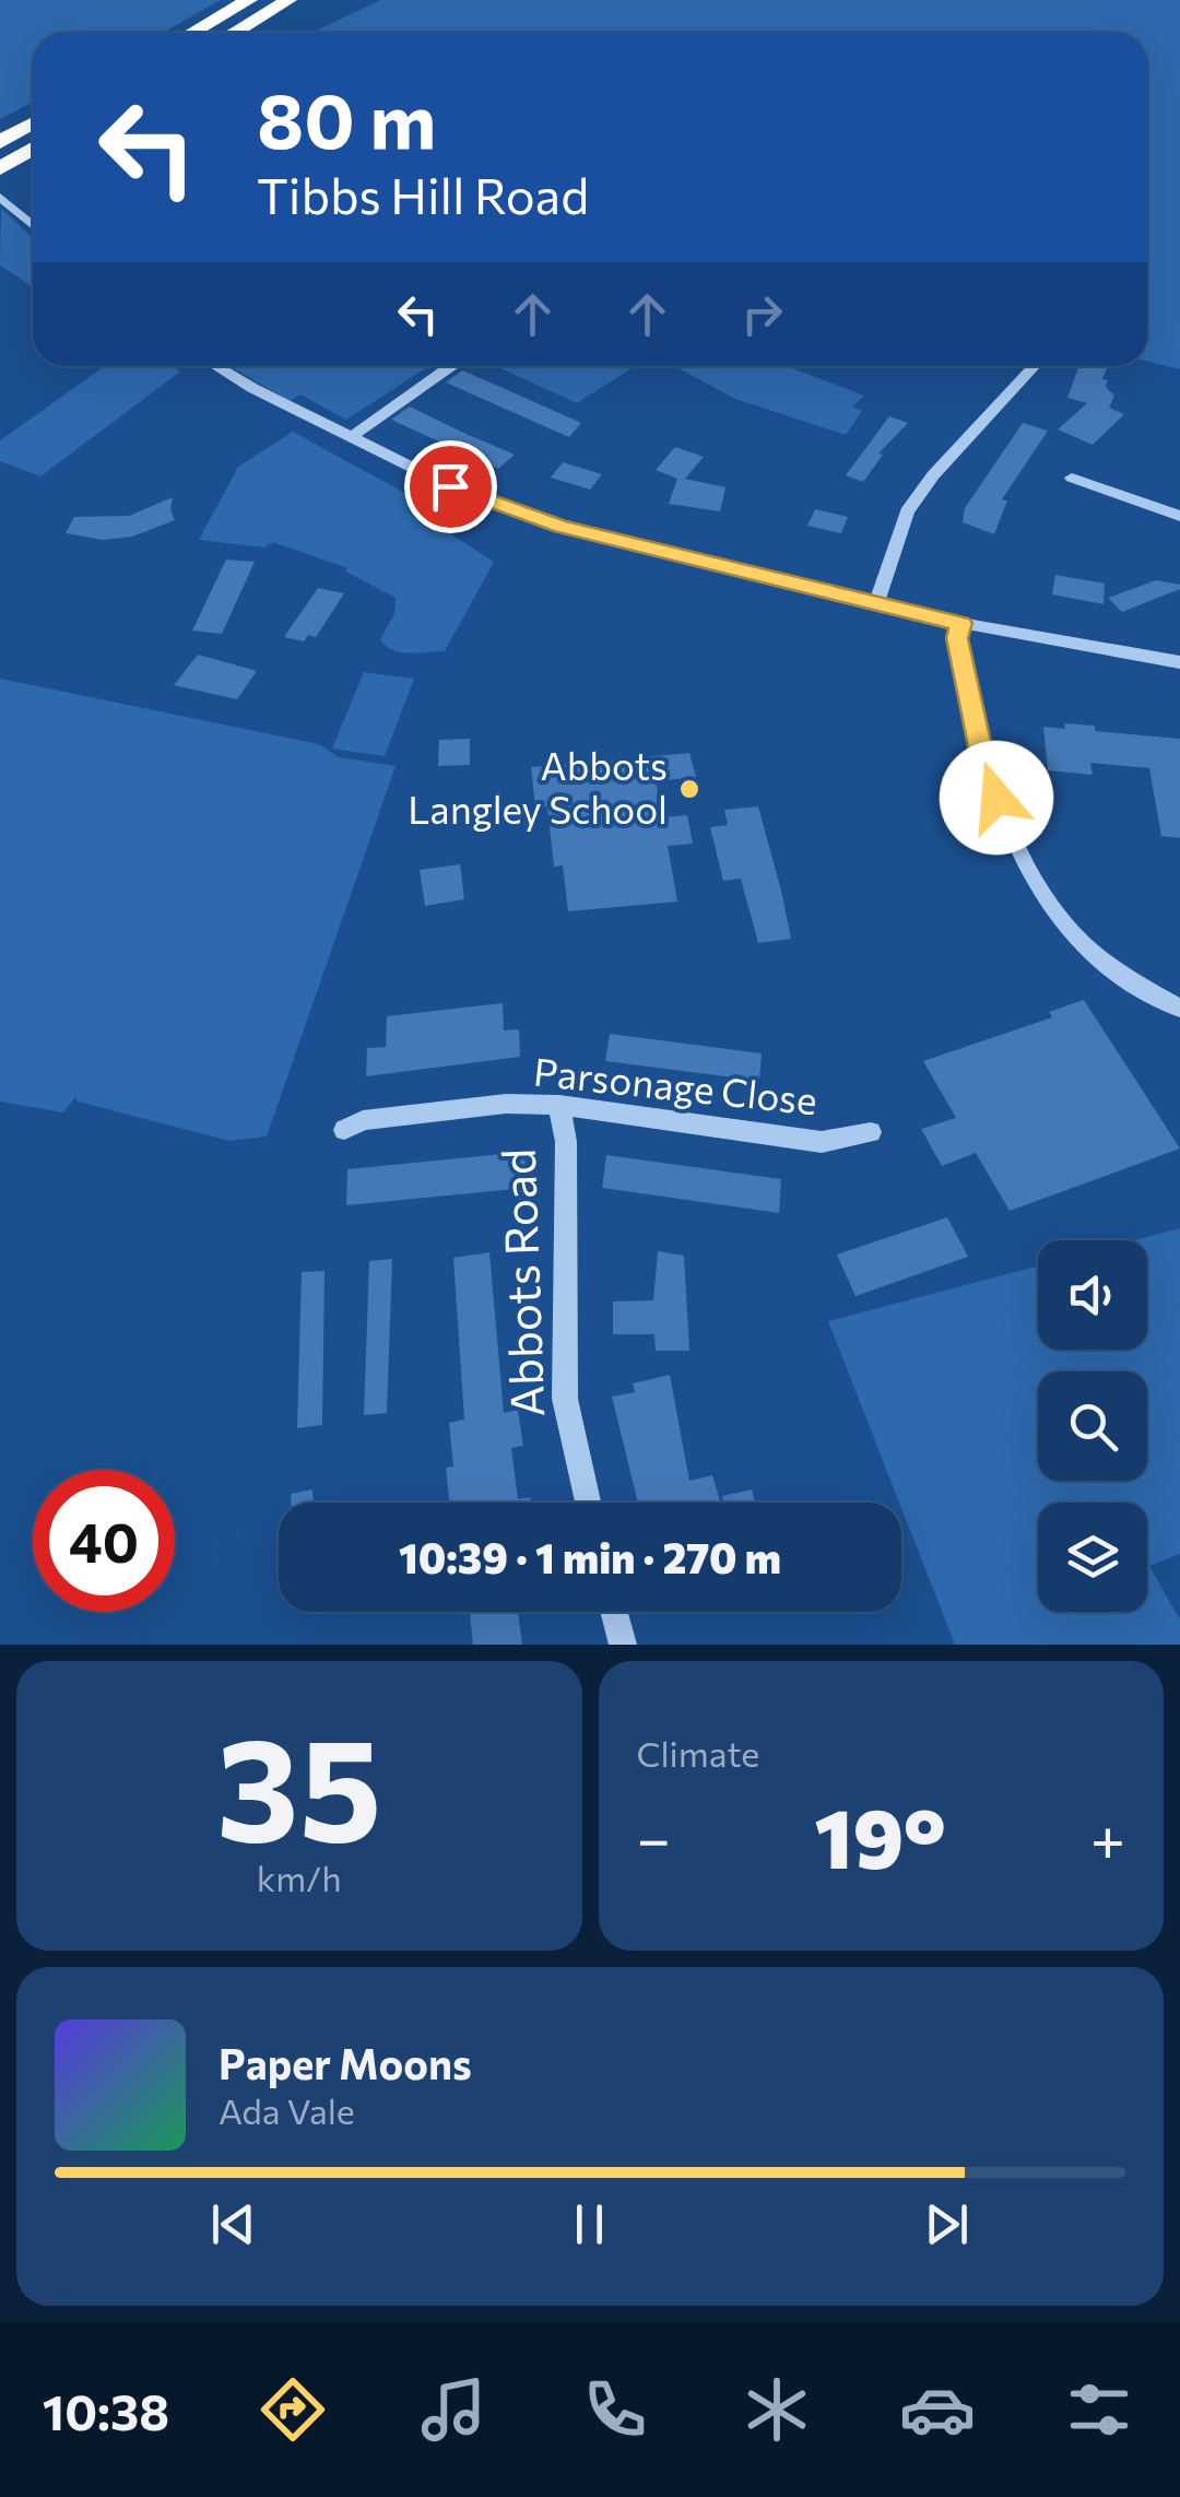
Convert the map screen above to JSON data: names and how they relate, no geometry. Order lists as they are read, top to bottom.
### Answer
{
  "streets": {
    "street": ["Parsonage Close", "Abbots Road"]
  },
  "crossings": [
    ["Parsonage Close", "Abbots Road"]
  ],
  "places": ["Abbots Langley School"],
  "page": {
    "turn": ["80 m", "Tibbs Hill Road"],
    "limit": "40",
    "trip": "10:39 · 1 min · 270 m",
    "tile": [
      ["35", "km/h"],
      "Climate"
    ],
    "heat": ["−", "19°", "+"],
    "song": ["Paper Moons", "Ada Vale"],
    "tabs": "10:38"
  }
}
